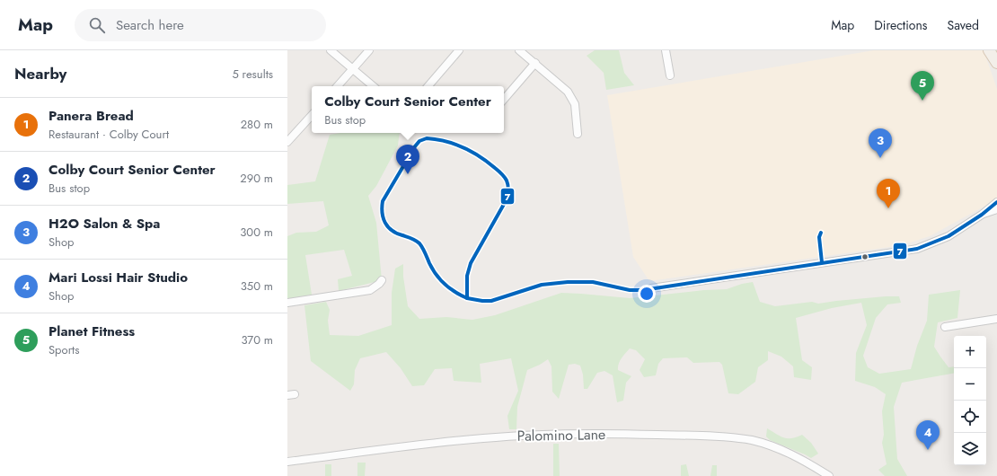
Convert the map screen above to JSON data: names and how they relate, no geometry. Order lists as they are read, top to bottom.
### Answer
{
  "streets": {
    "street": ["Palomino Lane"]
  },
  "lines": ["transit line 7"],
  "page": {
    "header": "Map",
    "search": "Search here",
    "nav": ["Map", "Directions", "Saved"],
    "heading": ["Nearby", "5 results"],
    "pins": [
      "5",
      "3",
      "2",
      "1",
      "4"
    ],
    "popup": ["Colby Court Senior Center", "Bus stop"],
    "list": [
      {
        "mark": "1",
        "name": "Panera Bread",
        "note": "Restaurant · Colby Court",
        "value": "280 m"
      },
      {
        "mark": "2",
        "name": "Colby Court Senior Center",
        "note": "Bus stop",
        "value": "290 m"
      },
      {
        "mark": "3",
        "name": "H2O Salon & Spa",
        "note": "Shop",
        "value": "300 m"
      },
      {
        "mark": "4",
        "name": "Mari Lossi Hair Studio",
        "note": "Shop",
        "value": "350 m"
      },
      {
        "mark": "5",
        "name": "Planet Fitness",
        "note": "Sports",
        "value": "370 m"
      }
    ],
    "map_buttons": ["+", "−"]
  }
}
